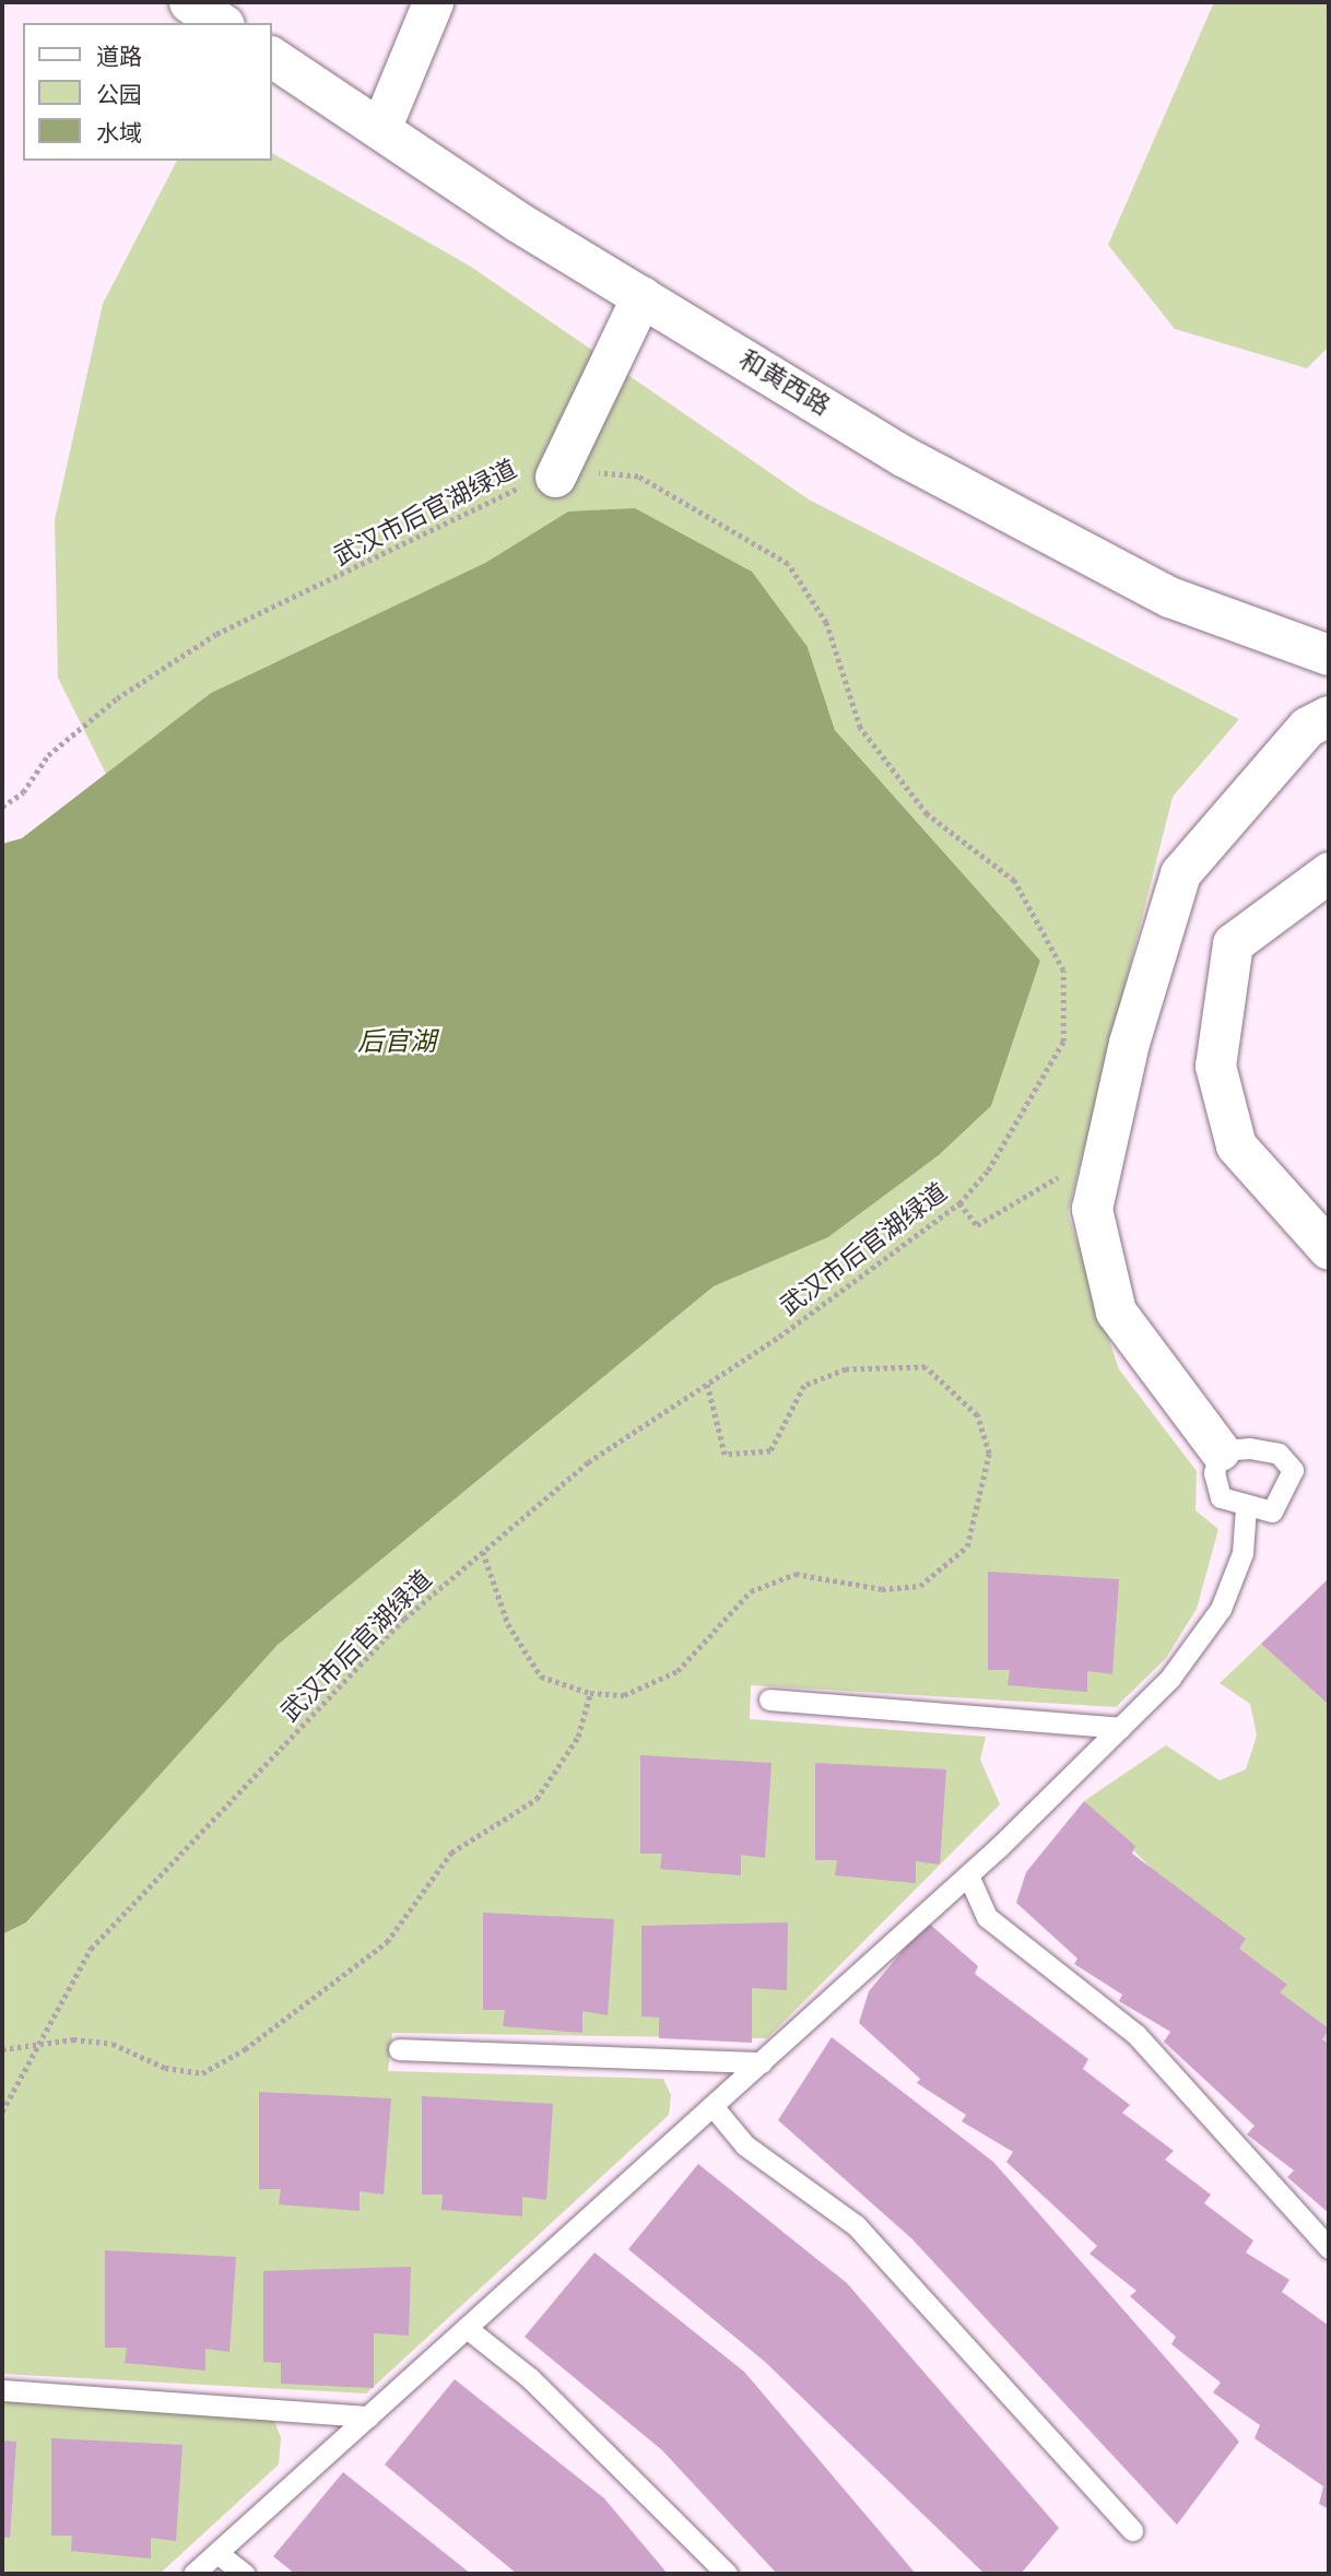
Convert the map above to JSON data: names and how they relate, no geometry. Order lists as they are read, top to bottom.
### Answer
{
  "streets": {
    "street": ["和黄西路"],
    "path": ["武汉市后官湖绿道"]
  },
  "water": ["后官湖"],
  "legend": ["道路", "公园", "水域"]
}
